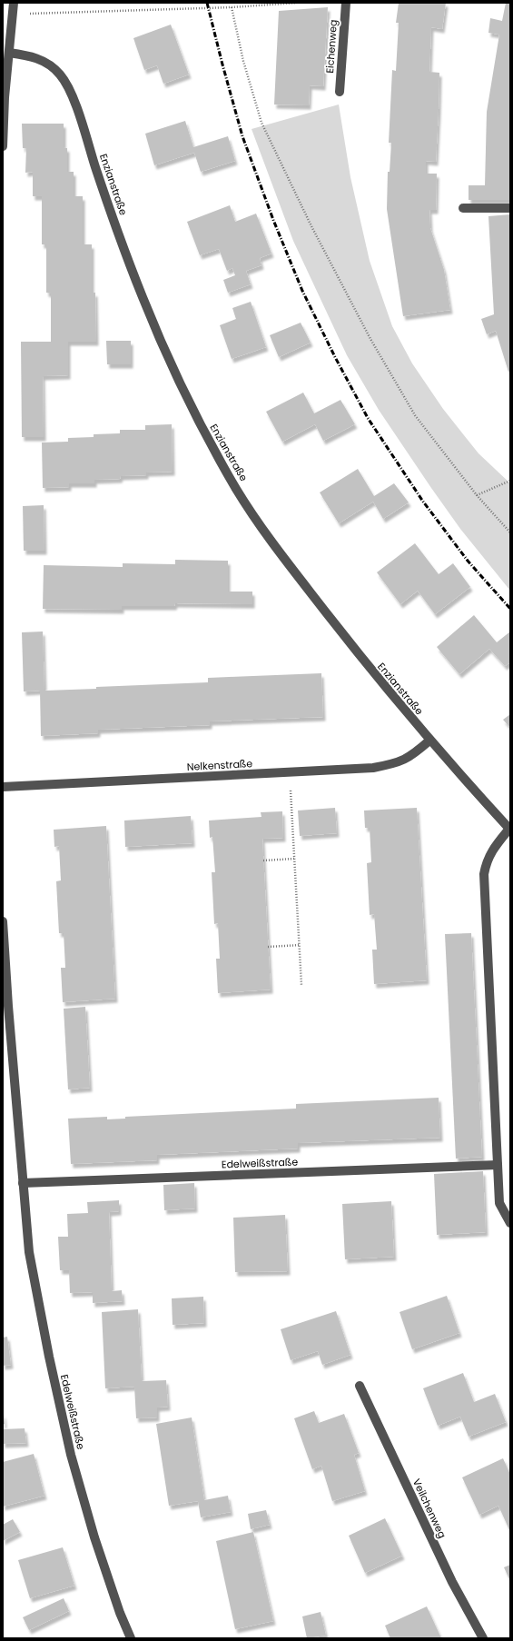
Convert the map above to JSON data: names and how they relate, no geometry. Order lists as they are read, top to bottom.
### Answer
{
  "streets": {
    "street": [
      "Eichenweg",
      "Enzianstraße",
      "Nelkenstraße",
      "Edelweißstraße",
      "Veilchenweg"
    ]
  },
  "crossings": [
    ["Enzianstraße", "Nelkenstraße"]
  ]
}
